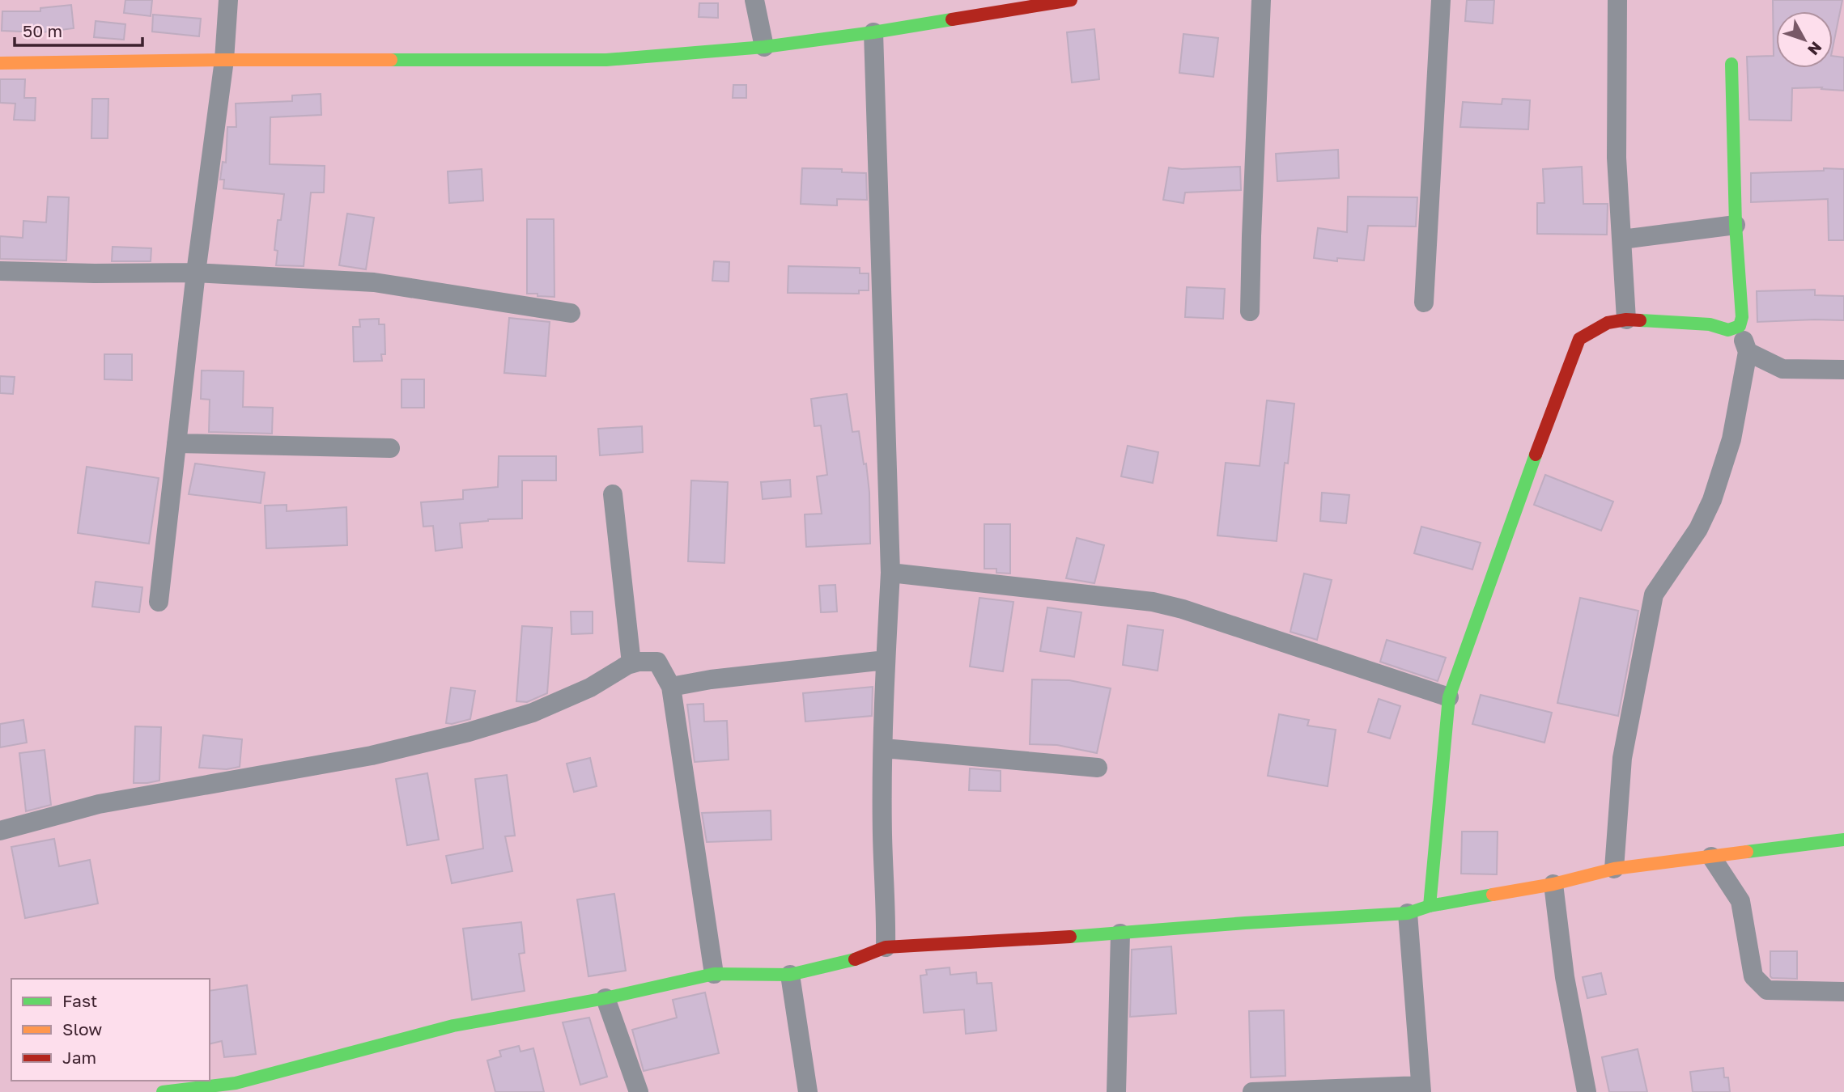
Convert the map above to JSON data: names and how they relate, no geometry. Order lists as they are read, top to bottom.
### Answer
{
  "legend": ["Fast", "Slow", "Jam"],
  "scale_bar": "50 m",
  "north": "bottom right"
}
